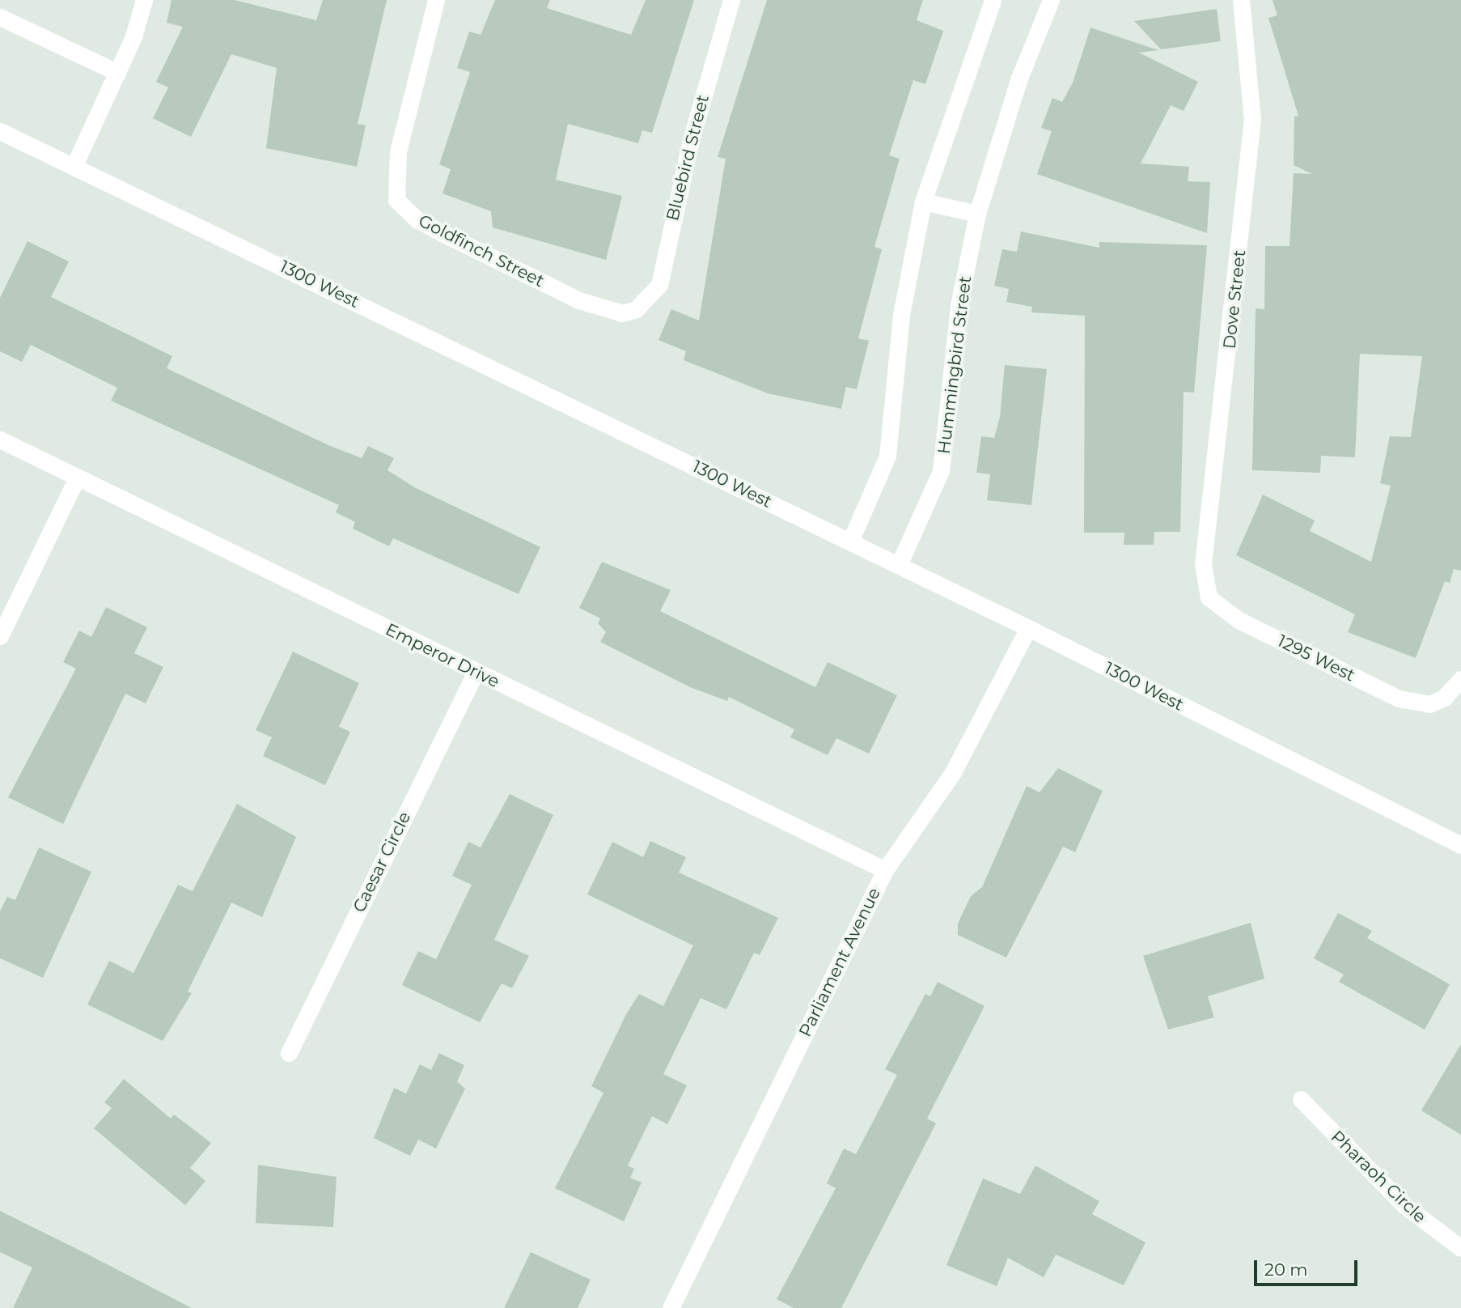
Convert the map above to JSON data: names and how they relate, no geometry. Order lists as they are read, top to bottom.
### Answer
{
  "streets": {
    "street": [
      "Bluebird Street",
      "Goldfinch Street",
      "1300 West",
      "Dove Street",
      "Hummingbird Street",
      "Emperor Drive",
      "1295 West",
      "Caesar Circle",
      "Parliament Avenue",
      "Pharaoh Circle"
    ]
  },
  "crossings": [
    ["Bluebird Street", "Goldfinch Street"],
    ["1300 West", "Hummingbird Street"],
    ["1300 West", "Parliament Avenue"],
    ["Dove Street", "1295 West"],
    ["Emperor Drive", "Caesar Circle"],
    ["Emperor Drive", "Parliament Avenue"]
  ],
  "scale_bar": "20 m"
}
